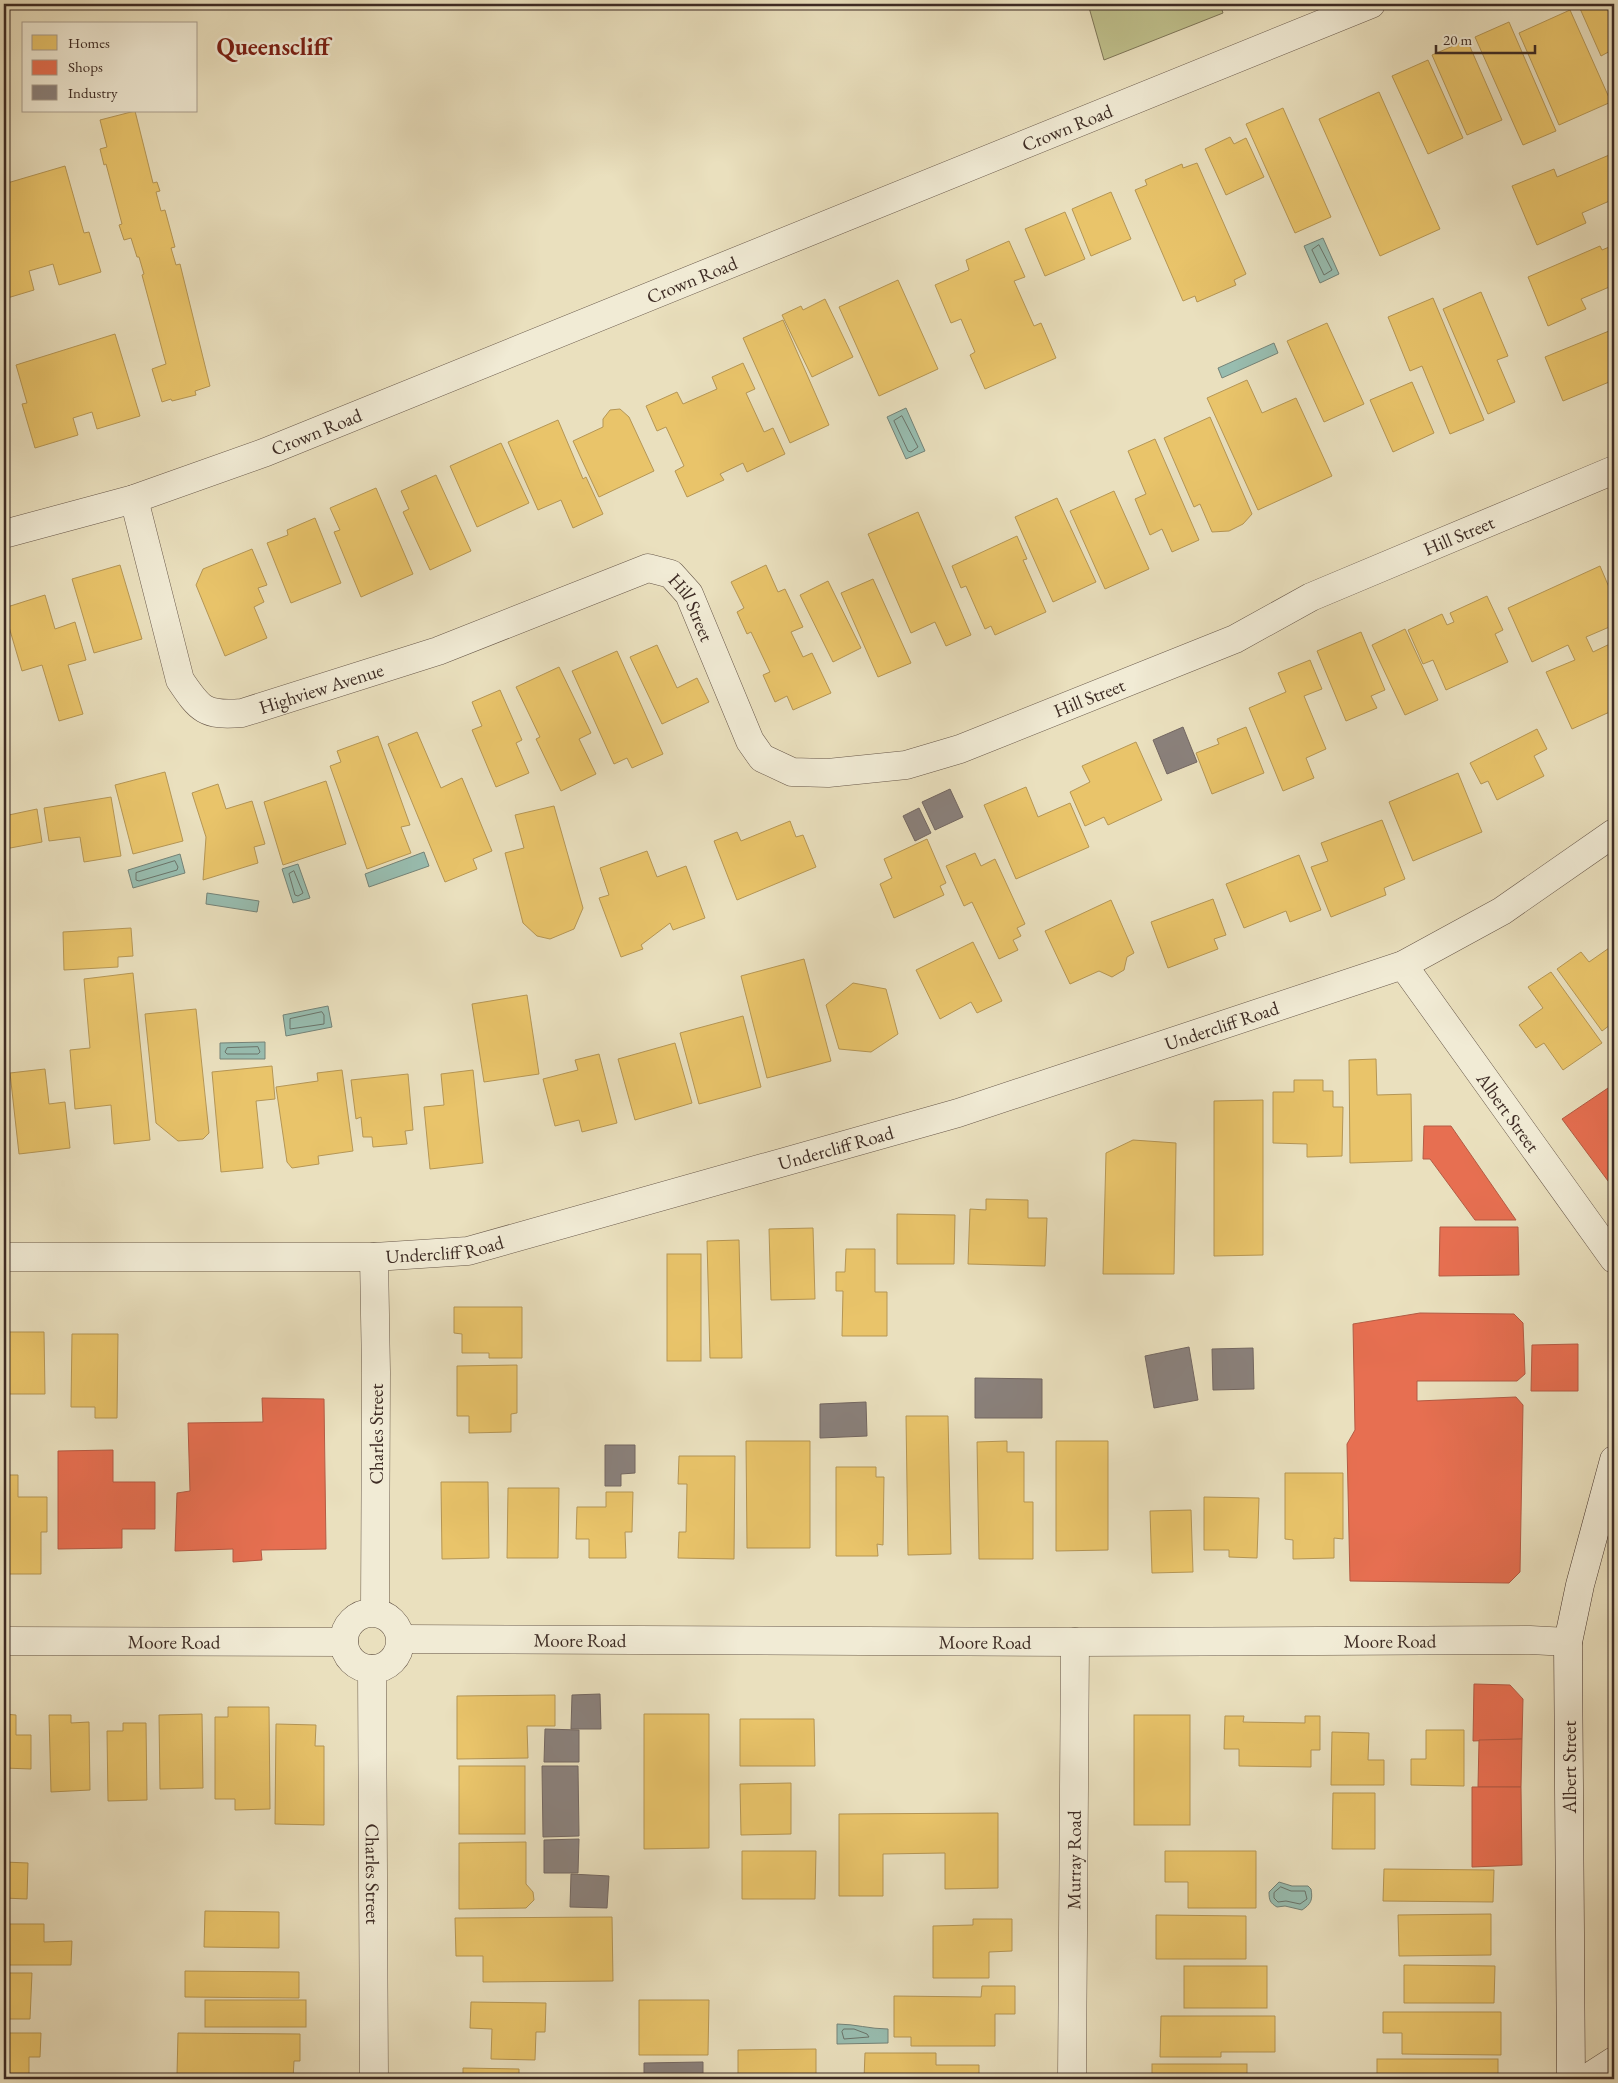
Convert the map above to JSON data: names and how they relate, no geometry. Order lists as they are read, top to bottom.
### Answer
{
  "streets": {
    "street": [
      "Crown Road",
      "Hill Street",
      "Highview Avenue",
      "Undercliff Road",
      "Albert Street",
      "Charles Street",
      "Moore Road",
      "Murray Road"
    ]
  },
  "crossings": [
    ["Crown Road", "Highview Avenue"],
    ["Hill Street", "Highview Avenue"],
    ["Undercliff Road", "Albert Street"],
    ["Undercliff Road", "Charles Street"],
    ["Albert Street", "Moore Road"],
    ["Charles Street", "Moore Road"],
    ["Moore Road", "Murray Road"]
  ],
  "districts": ["Queenscliff"],
  "legend": ["Homes", "Shops", "Industry"],
  "scale_bar": "20 m"
}
